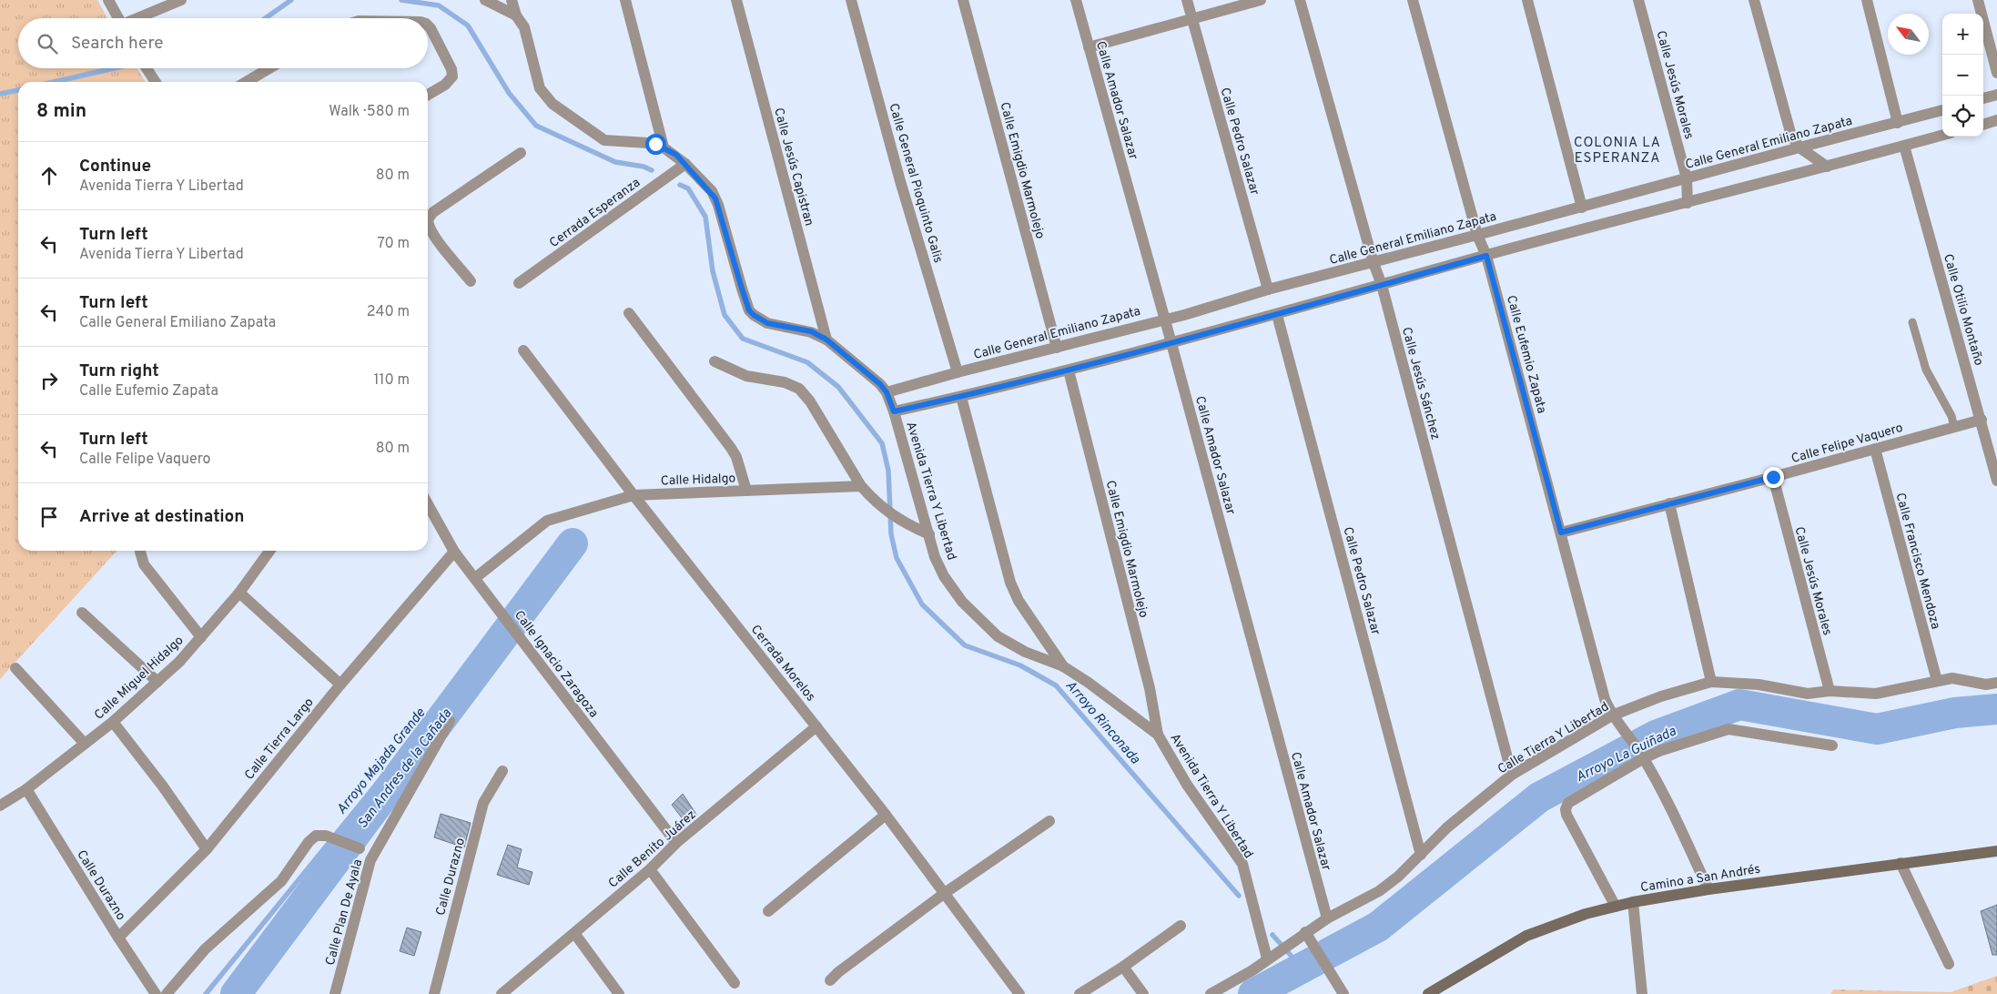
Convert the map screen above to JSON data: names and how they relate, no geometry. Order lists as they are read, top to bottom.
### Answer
{
  "streets": {
    "street": [
      "Calle Jesús Morales",
      "Calle Amador Salazar",
      "Calle Pedro Salazar",
      "Calle General Emiliano Zapata",
      "Calle Jesús Capistran",
      "Calle Emigdio Marmolejo",
      "Calle General Pioquinto Galis",
      "Cerrada Esperanza",
      "Calle Otilio Montaño",
      "Calle Eufemio Zapata",
      "Calle Jesús Sánchez",
      "Calle Felipe Vaquero",
      "Calle Hidalgo",
      "Avenida Tierra Y Libertad",
      "Calle Francisco Mendoza",
      "Cerrada Morelos",
      "Calle Ignacio Zaragoza",
      "Calle Miguel Hidalgo",
      "Calle Tierra Y Libertad",
      "Calle Tierra Largo",
      "Calle Benito Juárez",
      "Calle Durazno",
      "Camino a San Andrés",
      "Calle Plan De Ayala"
    ]
  },
  "crossings": [
    ["Calle Jesús Morales", "Calle General Emiliano Zapata"],
    ["Calle Jesús Morales", "Calle Felipe Vaquero"],
    ["Calle Jesús Morales", "Calle Tierra Y Libertad"],
    ["Calle Amador Salazar", "Calle General Emiliano Zapata"],
    ["Calle Amador Salazar", "Calle Tierra Y Libertad"],
    ["Calle Pedro Salazar", "Calle General Emiliano Zapata"],
    ["Calle Pedro Salazar", "Calle Tierra Y Libertad"],
    ["Calle General Emiliano Zapata", "Calle Emigdio Marmolejo"],
    ["Calle General Emiliano Zapata", "Calle General Pioquinto Galis"],
    ["Calle General Emiliano Zapata", "Calle Eufemio Zapata"],
    ["Calle General Emiliano Zapata", "Calle Jesús Sánchez"],
    ["Calle General Emiliano Zapata", "Avenida Tierra Y Libertad"],
    ["Calle Jesús Capistran", "Avenida Tierra Y Libertad"],
    ["Calle Emigdio Marmolejo", "Avenida Tierra Y Libertad"],
    ["Cerrada Esperanza", "Avenida Tierra Y Libertad"],
    ["Calle Otilio Montaño", "Calle Felipe Vaquero"],
    ["Calle Eufemio Zapata", "Calle Felipe Vaquero"],
    ["Calle Eufemio Zapata", "Calle Tierra Y Libertad"],
    ["Calle Eufemio Zapata", "Camino a San Andrés"],
    ["Calle Jesús Sánchez", "Calle Tierra Y Libertad"],
    ["Calle Felipe Vaquero", "Calle Francisco Mendoza"],
    ["Calle Hidalgo", "Cerrada Morelos"],
    ["Calle Hidalgo", "Calle Ignacio Zaragoza"],
    ["Avenida Tierra Y Libertad", "Calle Tierra Y Libertad"],
    ["Calle Francisco Mendoza", "Calle Tierra Y Libertad"],
    ["Cerrada Morelos", "Calle Benito Juárez"],
    ["Calle Ignacio Zaragoza", "Calle Tierra Largo"],
    ["Calle Ignacio Zaragoza", "Calle Benito Juárez"],
    ["Calle Miguel Hidalgo", "Calle Durazno"],
    ["Calle Tierra Largo", "Calle Durazno"]
  ],
  "districts": ["COLONIA LA ESPERANZA"],
  "water": [
    "Arroyo Rinconada",
    "Arroyo La Guiñada",
    "Arroyo Majada Grande",
    "San Andres de la Cañada"
  ],
  "north": "top left",
  "page": {
    "map_buttons": ["+", "−"],
    "search": "Search here",
    "heading": ["8 min", "Walk · 580 m"],
    "list": [
      ["Continue", "Avenida Tierra Y Libertad", "80 m"],
      ["Turn left", "Avenida Tierra Y Libertad", "70 m"],
      ["Turn left", "Calle General Emiliano Zapata", "240 m"],
      ["Turn right", "Calle Eufemio Zapata", "110 m"],
      ["Turn left", "Calle Felipe Vaquero", "80 m"],
      "Arrive at destination"
    ]
  }
}
